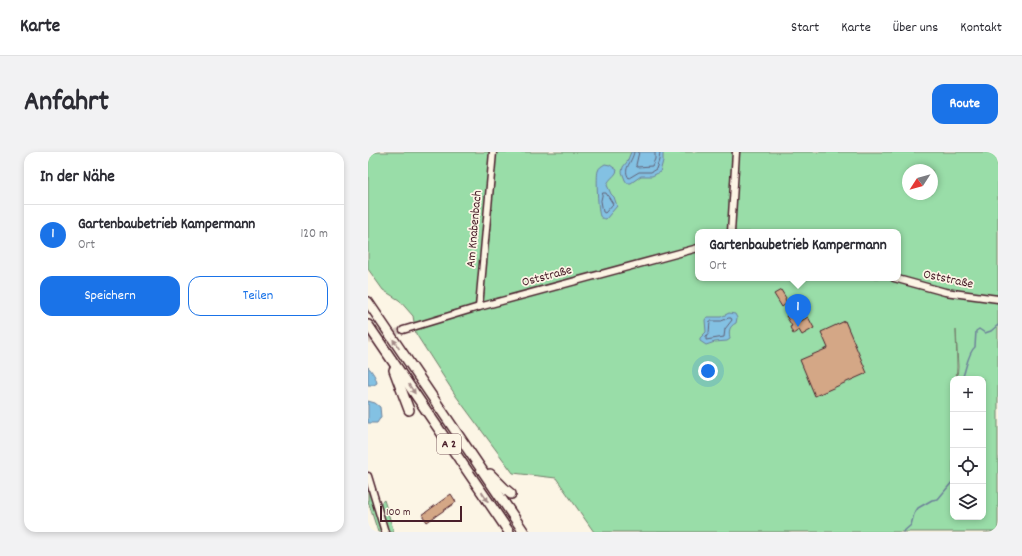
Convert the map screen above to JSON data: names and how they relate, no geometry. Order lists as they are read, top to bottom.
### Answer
{
  "streets": {
    "highway": ["A 2"],
    "street": ["Am Knabenbach", "Oststraße"]
  },
  "crossings": [
    ["Am Knabenbach", "Oststraße"]
  ],
  "scale_bar": "100 m",
  "north": "bottom left",
  "page": {
    "header": "Karte",
    "nav": [
      "Start",
      "Karte",
      "Über uns",
      "Kontakt"
    ],
    "title": "Anfahrt",
    "buttons": [
      "Route",
      ["Speichern", "Teilen"]
    ],
    "heading": "In der Nähe",
    "list": [
      {
        "mark": "1",
        "name": "Gartenbaubetrieb Kampermann",
        "note": "Ort",
        "value": "120 m"
      }
    ],
    "popup": ["Gartenbaubetrieb Kampermann", "Ort"],
    "pins": "1",
    "map_buttons": ["+", "−"],
    "scale": "100 m"
  }
}
